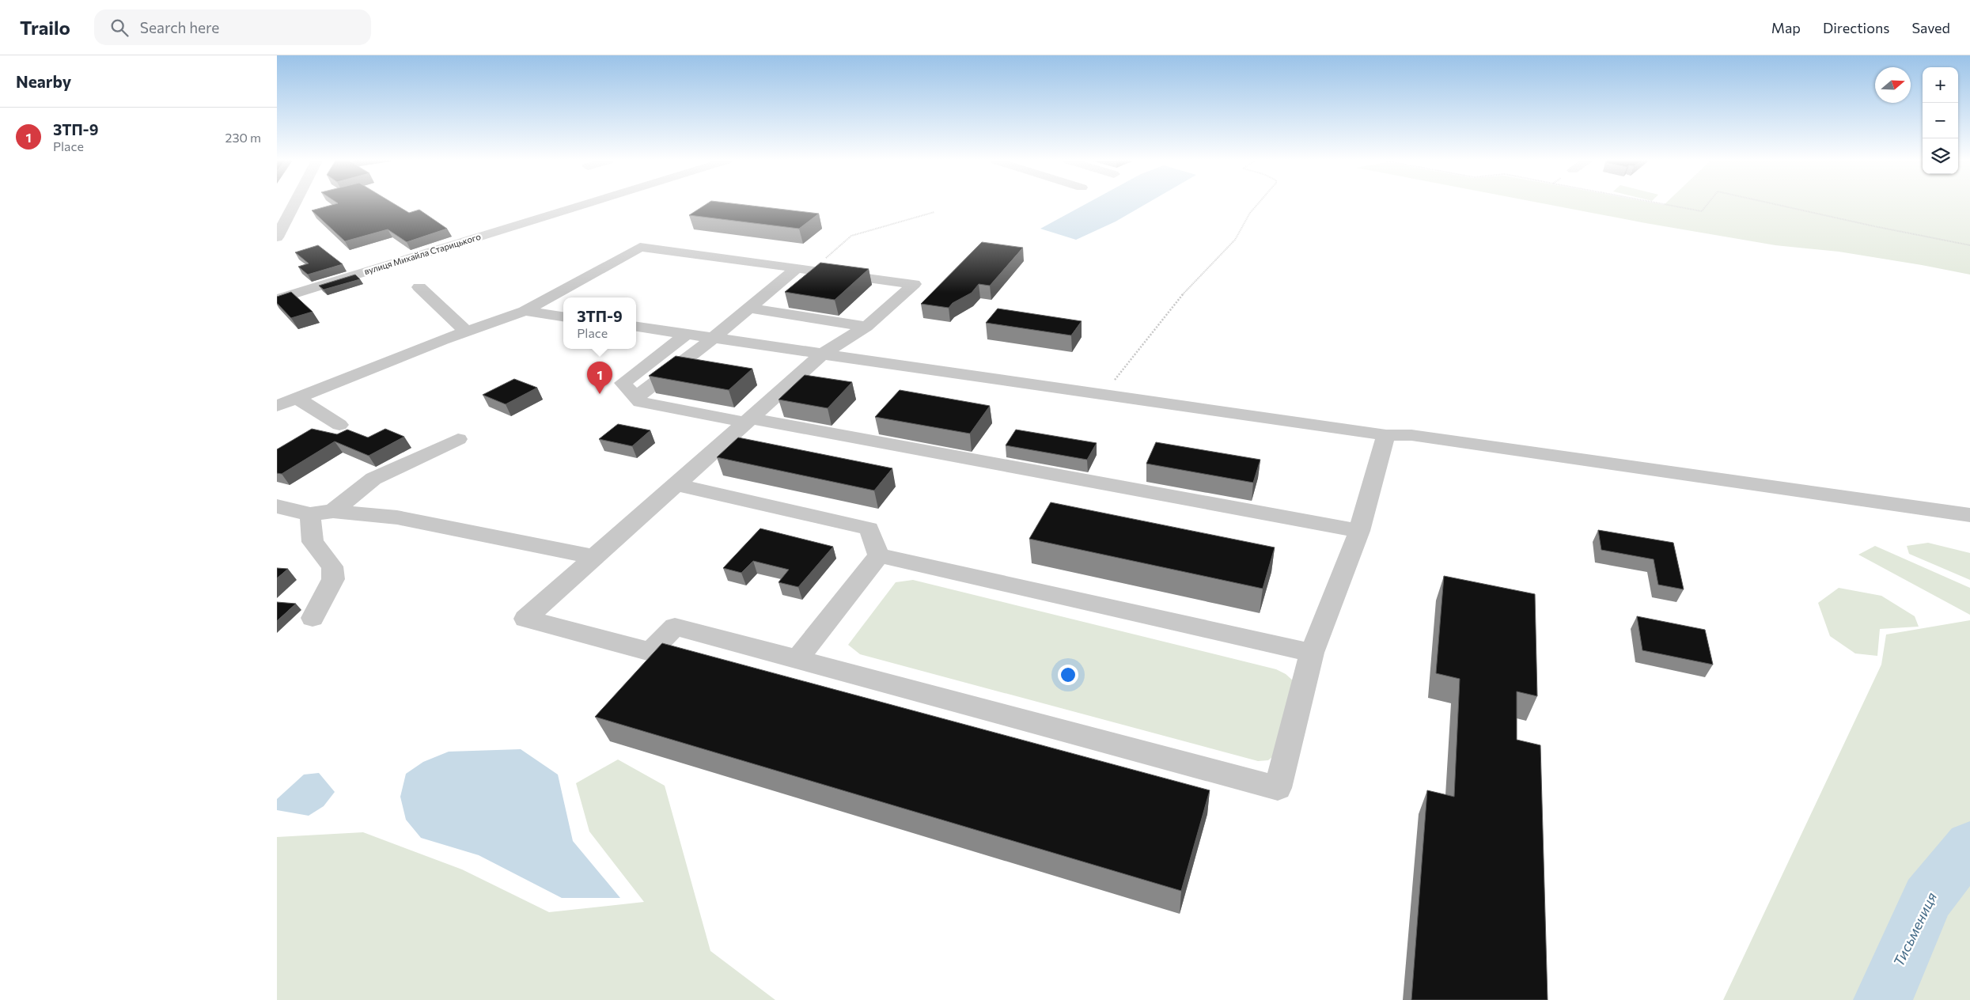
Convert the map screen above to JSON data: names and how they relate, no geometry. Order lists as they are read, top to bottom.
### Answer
{
  "streets": {
    "street": ["вулиця Михайла Старицького"]
  },
  "water": ["Тисьмениця"],
  "north": "right",
  "page": {
    "header": "Trailo",
    "search": "Search here",
    "nav": ["Map", "Directions", "Saved"],
    "heading": "Nearby",
    "map_buttons": ["+", "−"],
    "list": [
      {
        "mark": "1",
        "name": "ЗТП-9",
        "note": "Place",
        "value": "230 m"
      }
    ],
    "popup": ["ЗТП-9", "Place"],
    "pins": "1"
  }
}
